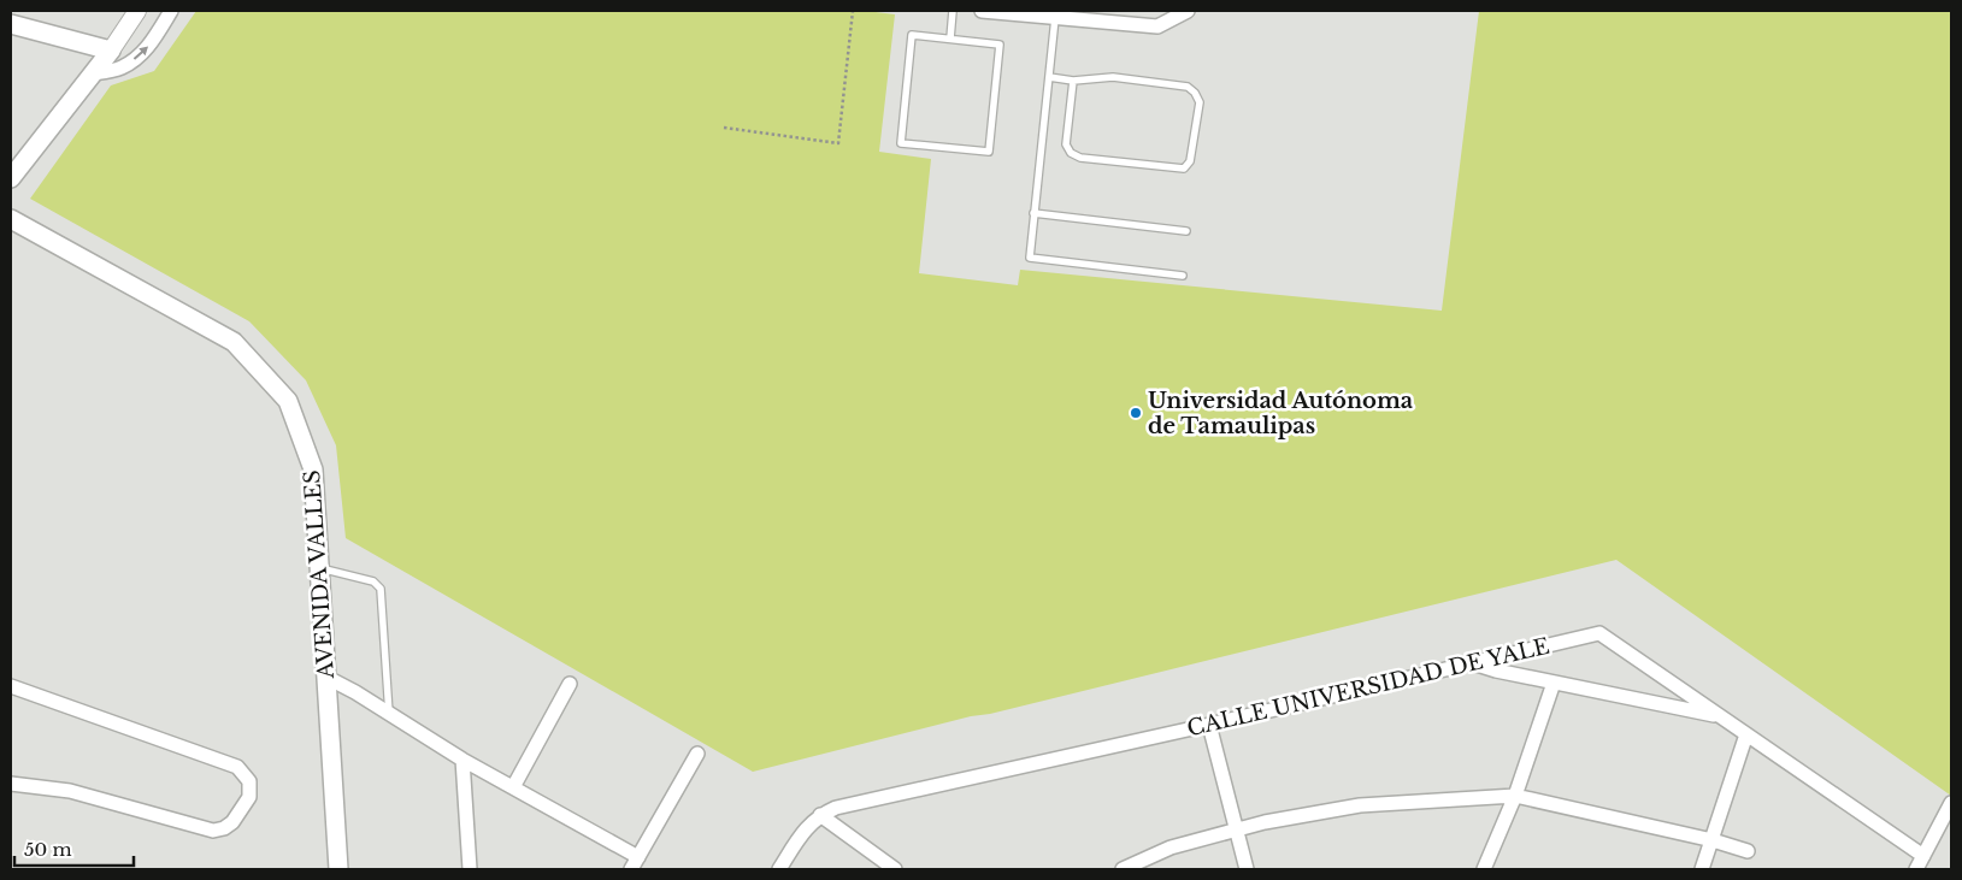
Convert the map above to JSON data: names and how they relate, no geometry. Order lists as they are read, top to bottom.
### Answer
{
  "streets": {
    "main road": ["AVENIDA VALLES"],
    "street": ["CALLE UNIVERSIDAD DE YALE"]
  },
  "places": ["Universidad Autónoma de Tamaulipas"],
  "scale_bar": "50 m"
}
